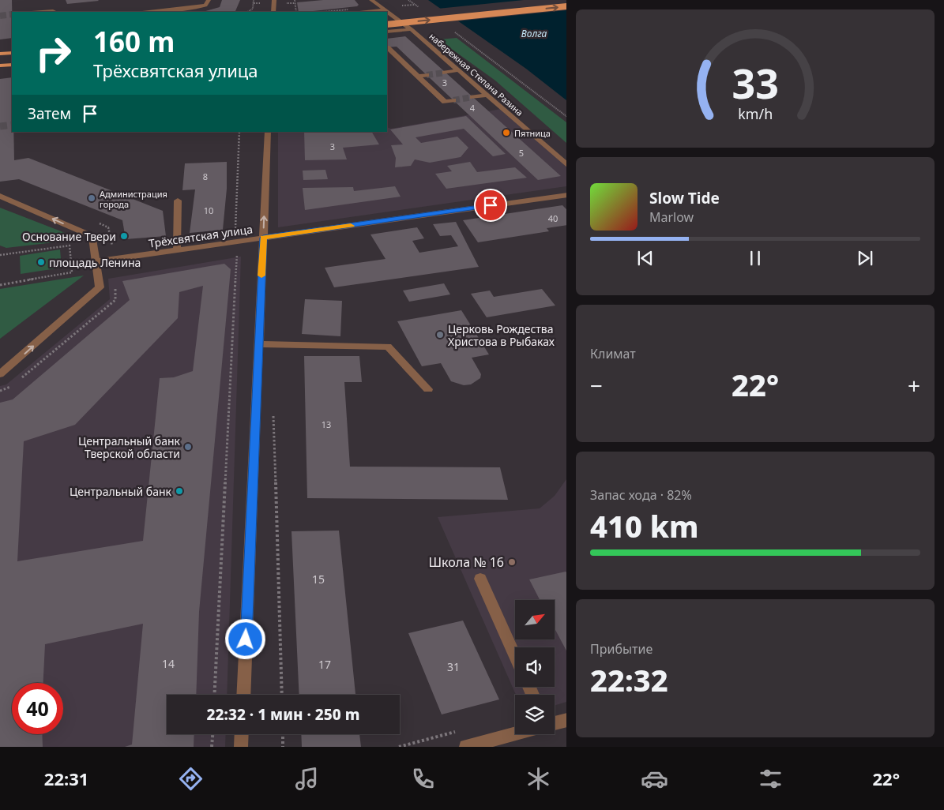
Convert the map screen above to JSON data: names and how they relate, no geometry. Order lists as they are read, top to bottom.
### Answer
{
  "streets": {
    "street": ["набережная Степана Разина", "Трёхсвятская улица"]
  },
  "water": ["Волга"],
  "places": [
    "Пятница",
    "Администрация города",
    "Основание Твери",
    "площадь Ленина",
    "Церковь Рождества Христова в Рыбаках",
    "Центральный банк Тверской области",
    "Центральный банк",
    "Школа № 16"
  ],
  "house_numbers": [
    "3",
    "4",
    "3",
    "5",
    "8",
    "10",
    "40",
    "13",
    "15",
    "14",
    "17",
    "31"
  ],
  "north": "top right",
  "page": {
    "turn": ["160 m", "Трёхсвятская улица"],
    "then": "Затем",
    "song": ["Slow Tide", "Marlow"],
    "tile": [
      "Климат",
      ["Запас хода · 82%", "410 km"],
      ["Прибытие", "22:32"]
    ],
    "heat": ["−", "22°", "+"],
    "limit": "40",
    "trip": "22:32 · 1 мин · 250 m",
    "tabs": ["22:31", "22°"],
    "gauge": ["33", "km/h"]
  }
}
